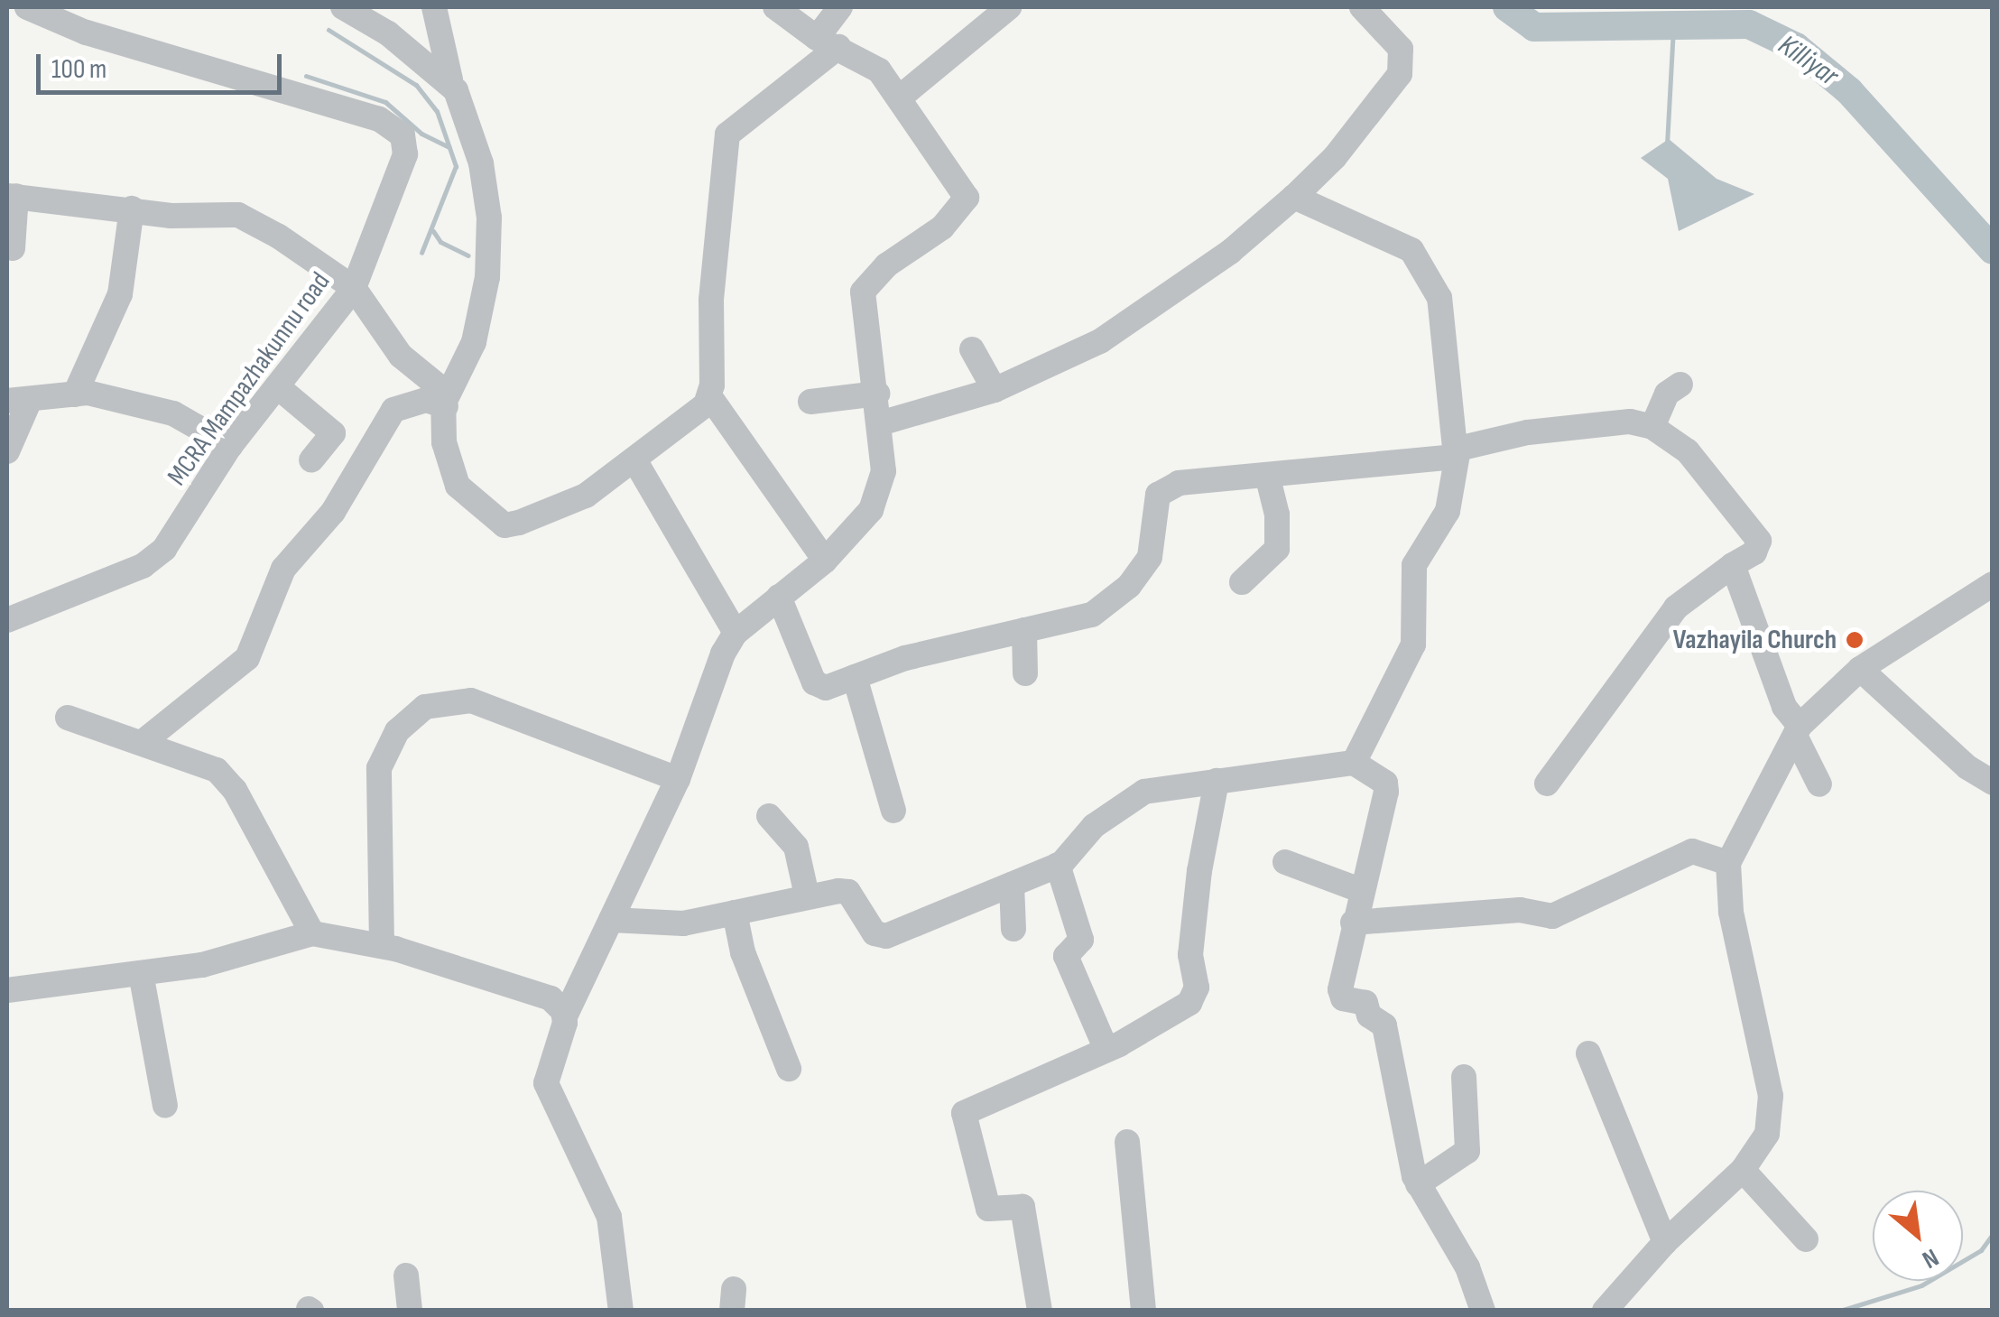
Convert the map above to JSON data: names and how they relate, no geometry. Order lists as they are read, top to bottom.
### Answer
{
  "streets": {
    "street": ["MCRA Mampazhakunnu road"]
  },
  "water": ["Killiyar"],
  "places": ["Vazhayila Church"],
  "scale_bar": "100 m",
  "north": "bottom right"
}
